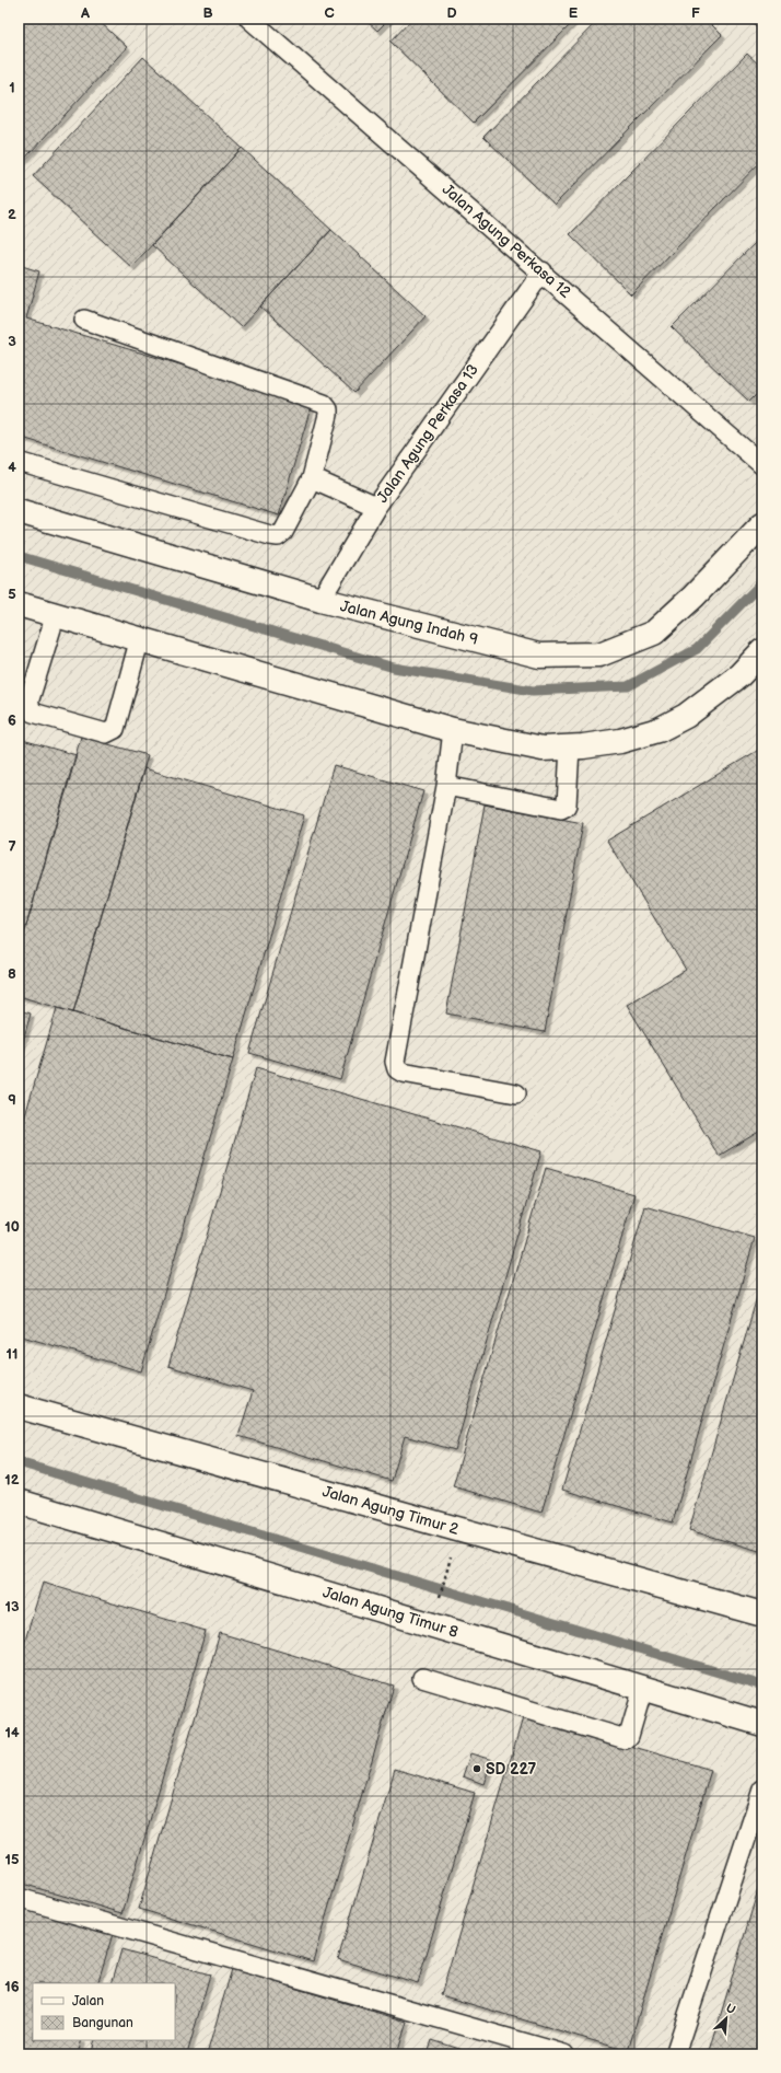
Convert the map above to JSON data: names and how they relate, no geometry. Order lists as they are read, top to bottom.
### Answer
{
  "streets": {
    "street": ["Jalan Agung Indah 9", "Jalan Agung Timur 2", "Jalan Agung Timur 8"],
    "lane": ["Jalan Agung Perkasa 12", "Jalan Agung Perkasa 13"]
  },
  "crossings": [
    ["Jalan Agung Perkasa 12", "Jalan Agung Perkasa 13"],
    ["Jalan Agung Perkasa 13", "Jalan Agung Indah 9"]
  ],
  "places": ["SD 227"],
  "legend": ["Jalan", "Bangunan"],
  "north": "top right",
  "grid": {
    "columns": [
      "A",
      "B",
      "C",
      "D",
      "E",
      "F"
    ],
    "rows": [
      "1",
      "2",
      "3",
      "4",
      "5",
      "6",
      "7",
      "8",
      "9",
      "10",
      "11",
      "12",
      "13",
      "14",
      "15",
      "16"
    ]
  }
}
